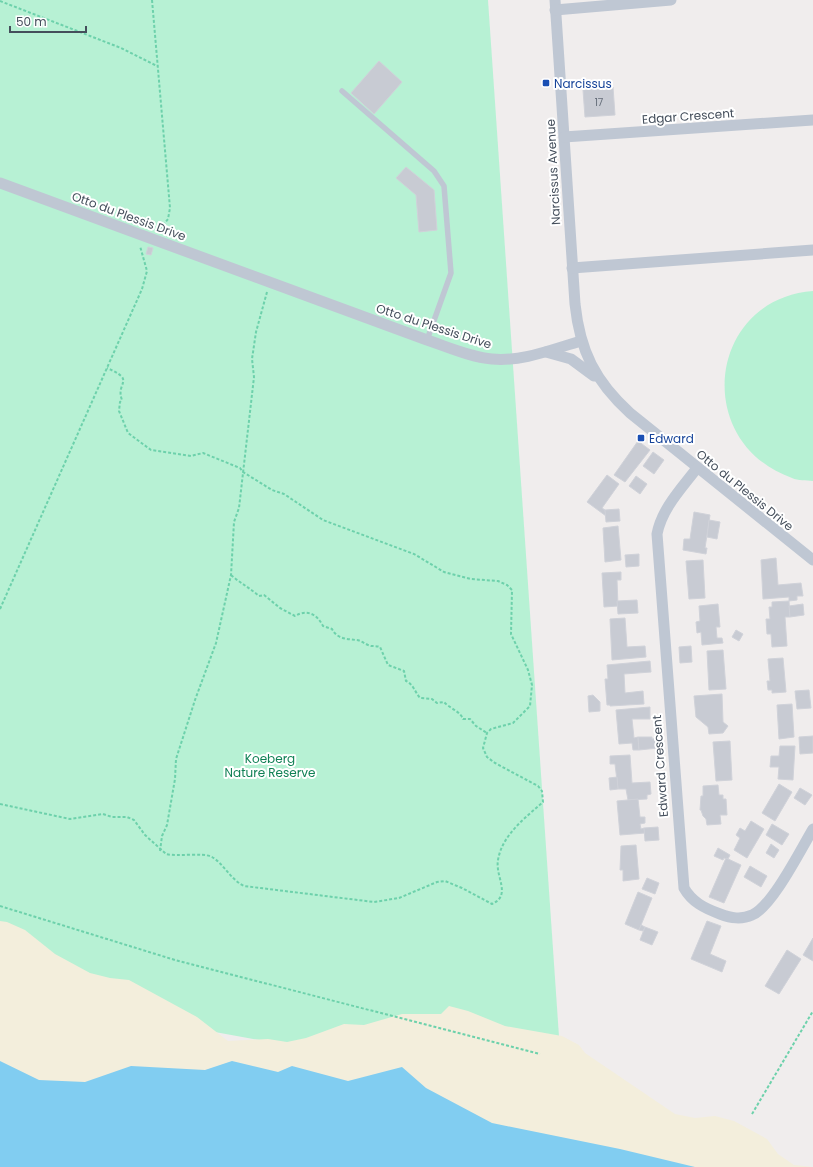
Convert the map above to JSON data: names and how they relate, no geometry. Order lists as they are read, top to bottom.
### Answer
{
  "streets": {
    "street": [
      "Edgar Crescent",
      "Narcissus Avenue",
      "Otto du Plessis Drive",
      "Edward Crescent"
    ]
  },
  "crossings": [
    ["Edgar Crescent", "Narcissus Avenue"],
    ["Narcissus Avenue", "Otto du Plessis Drive"],
    ["Otto du Plessis Drive", "Edward Crescent"]
  ],
  "parks": ["Koeberg Nature Reserve"],
  "places": {
    "transit": ["Narcissus", "Edward"]
  },
  "house_numbers": ["17"],
  "scale_bar": "50 m"
}
